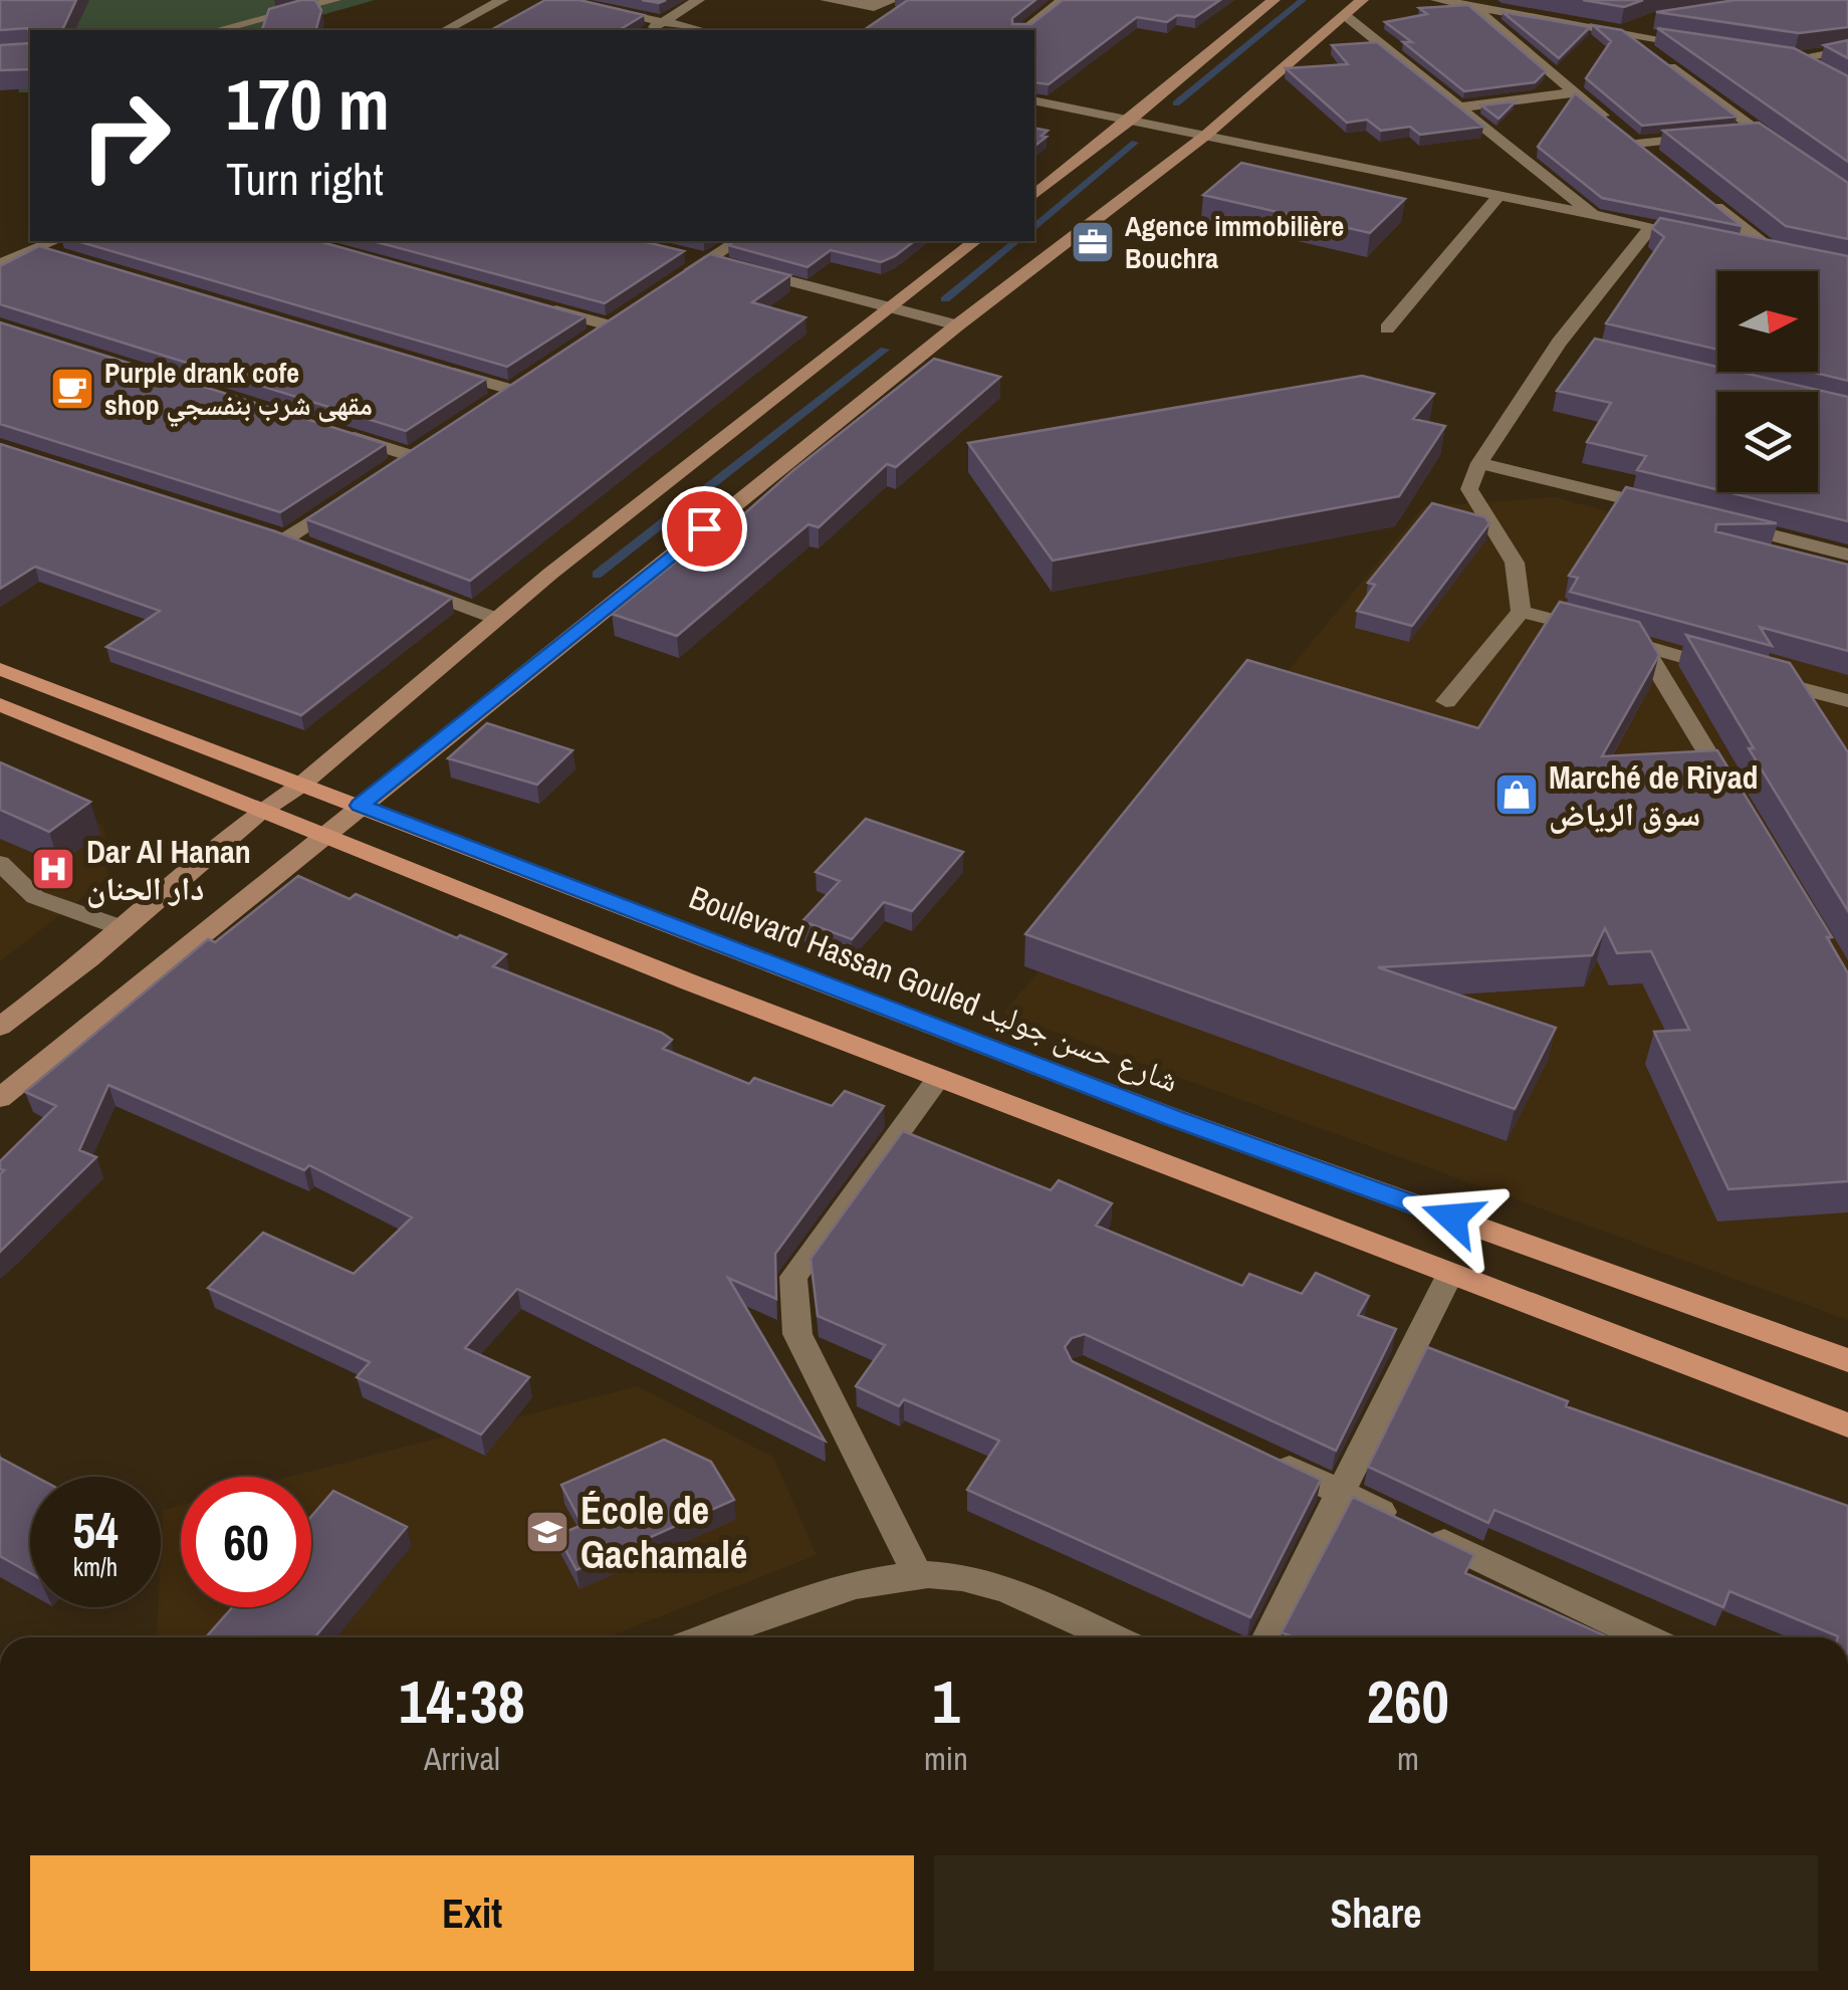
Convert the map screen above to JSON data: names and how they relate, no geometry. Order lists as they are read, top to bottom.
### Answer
{
  "streets": {
    "main road": ["Boulevard Hassan Gouled شارع حسن جوليد"]
  },
  "places": {
    "office": ["Agence immobilière Bouchra"],
    "cafe": ["Purple drank cofe shop مقهى شرب بنفسجي"],
    "shop": ["Marché de Riyad سوق الرياض"],
    "hospital": ["Dar Al Hanan دار الحنان"],
    "school or university": ["École de Gachamalé"]
  },
  "north": "right",
  "page": {
    "turn": ["170 m", "Turn right"],
    "speed": "54 km/h",
    "limit": "60",
    "eta": [
      "14:38",
      "Arrival",
      "1",
      "min",
      "260",
      "m"
    ],
    "buttons": ["Exit", "Share"]
  }
}
